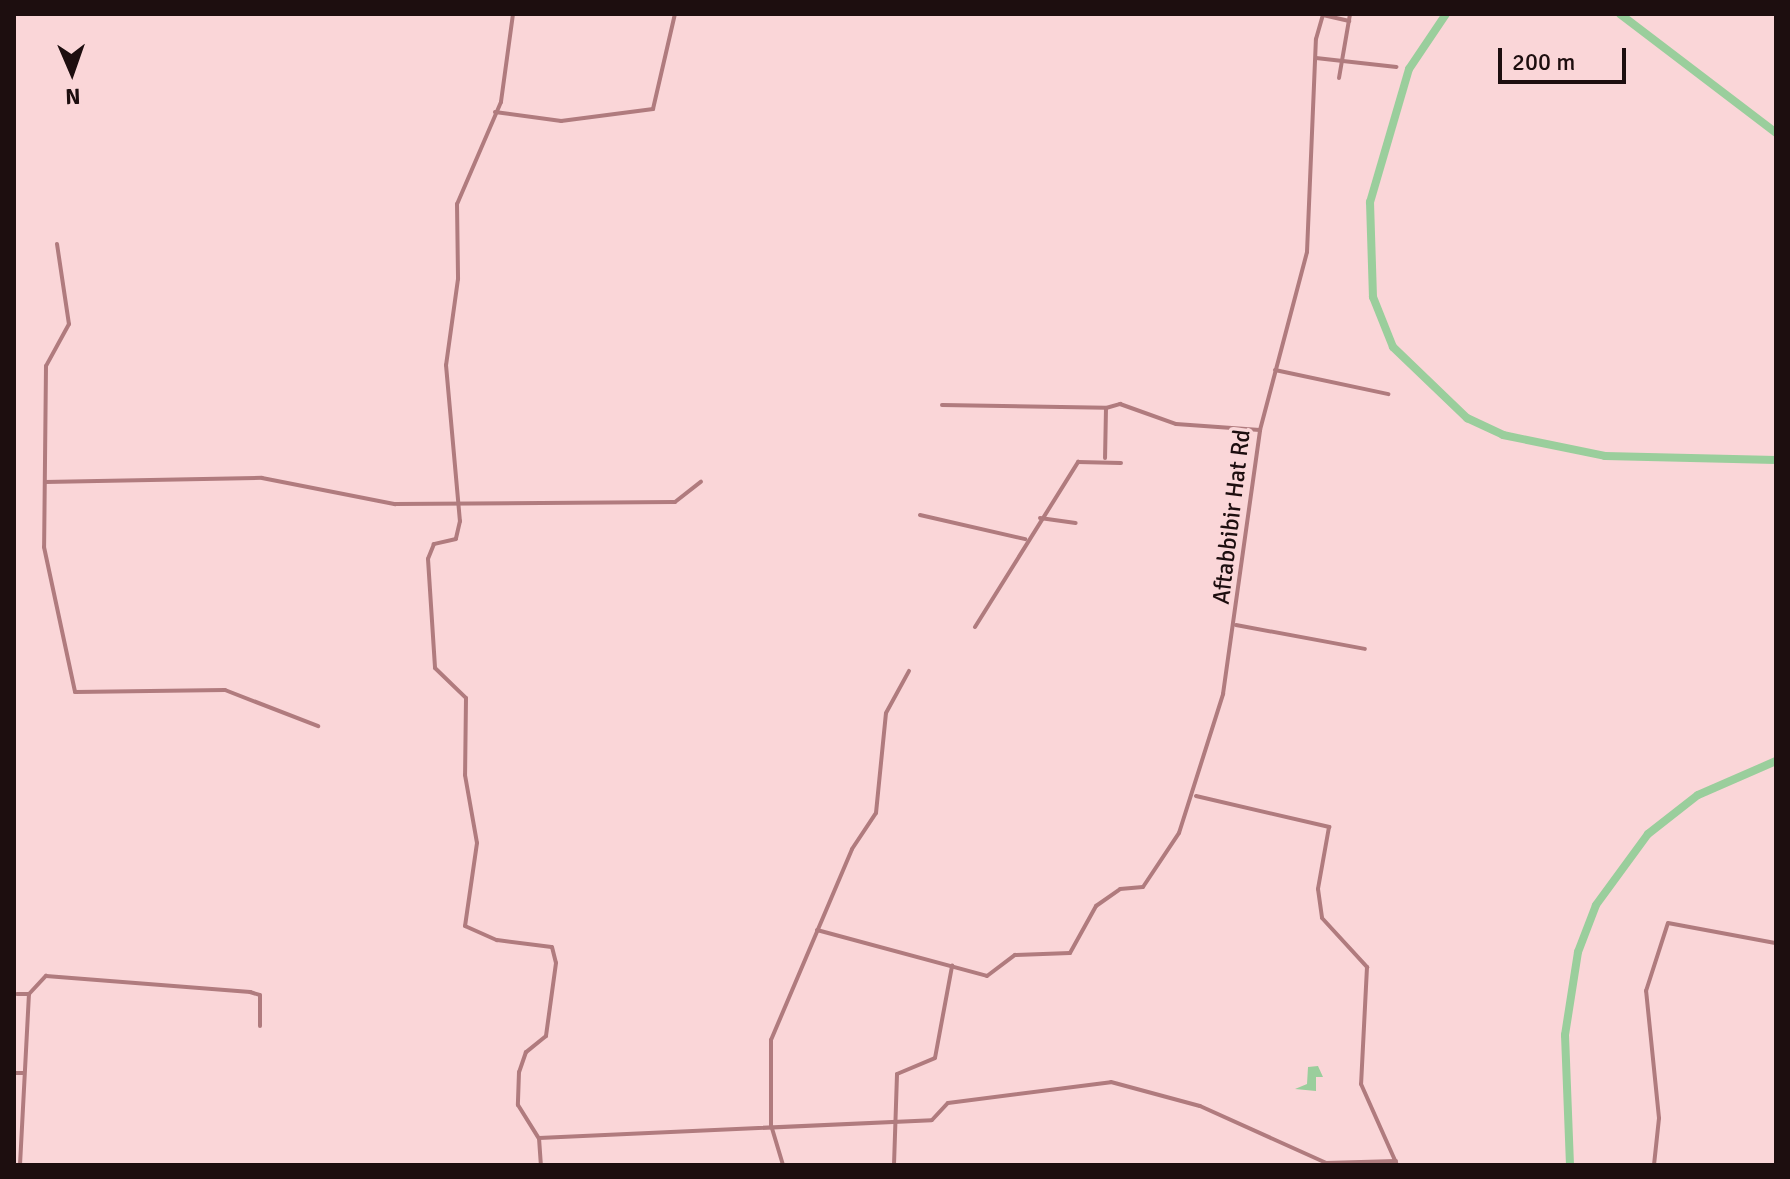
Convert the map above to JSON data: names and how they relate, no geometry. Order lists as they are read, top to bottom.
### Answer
{
  "streets": {
    "street": ["Aftabbibir Hat Rd"]
  },
  "scale_bar": "200 m",
  "north": "bottom"
}
